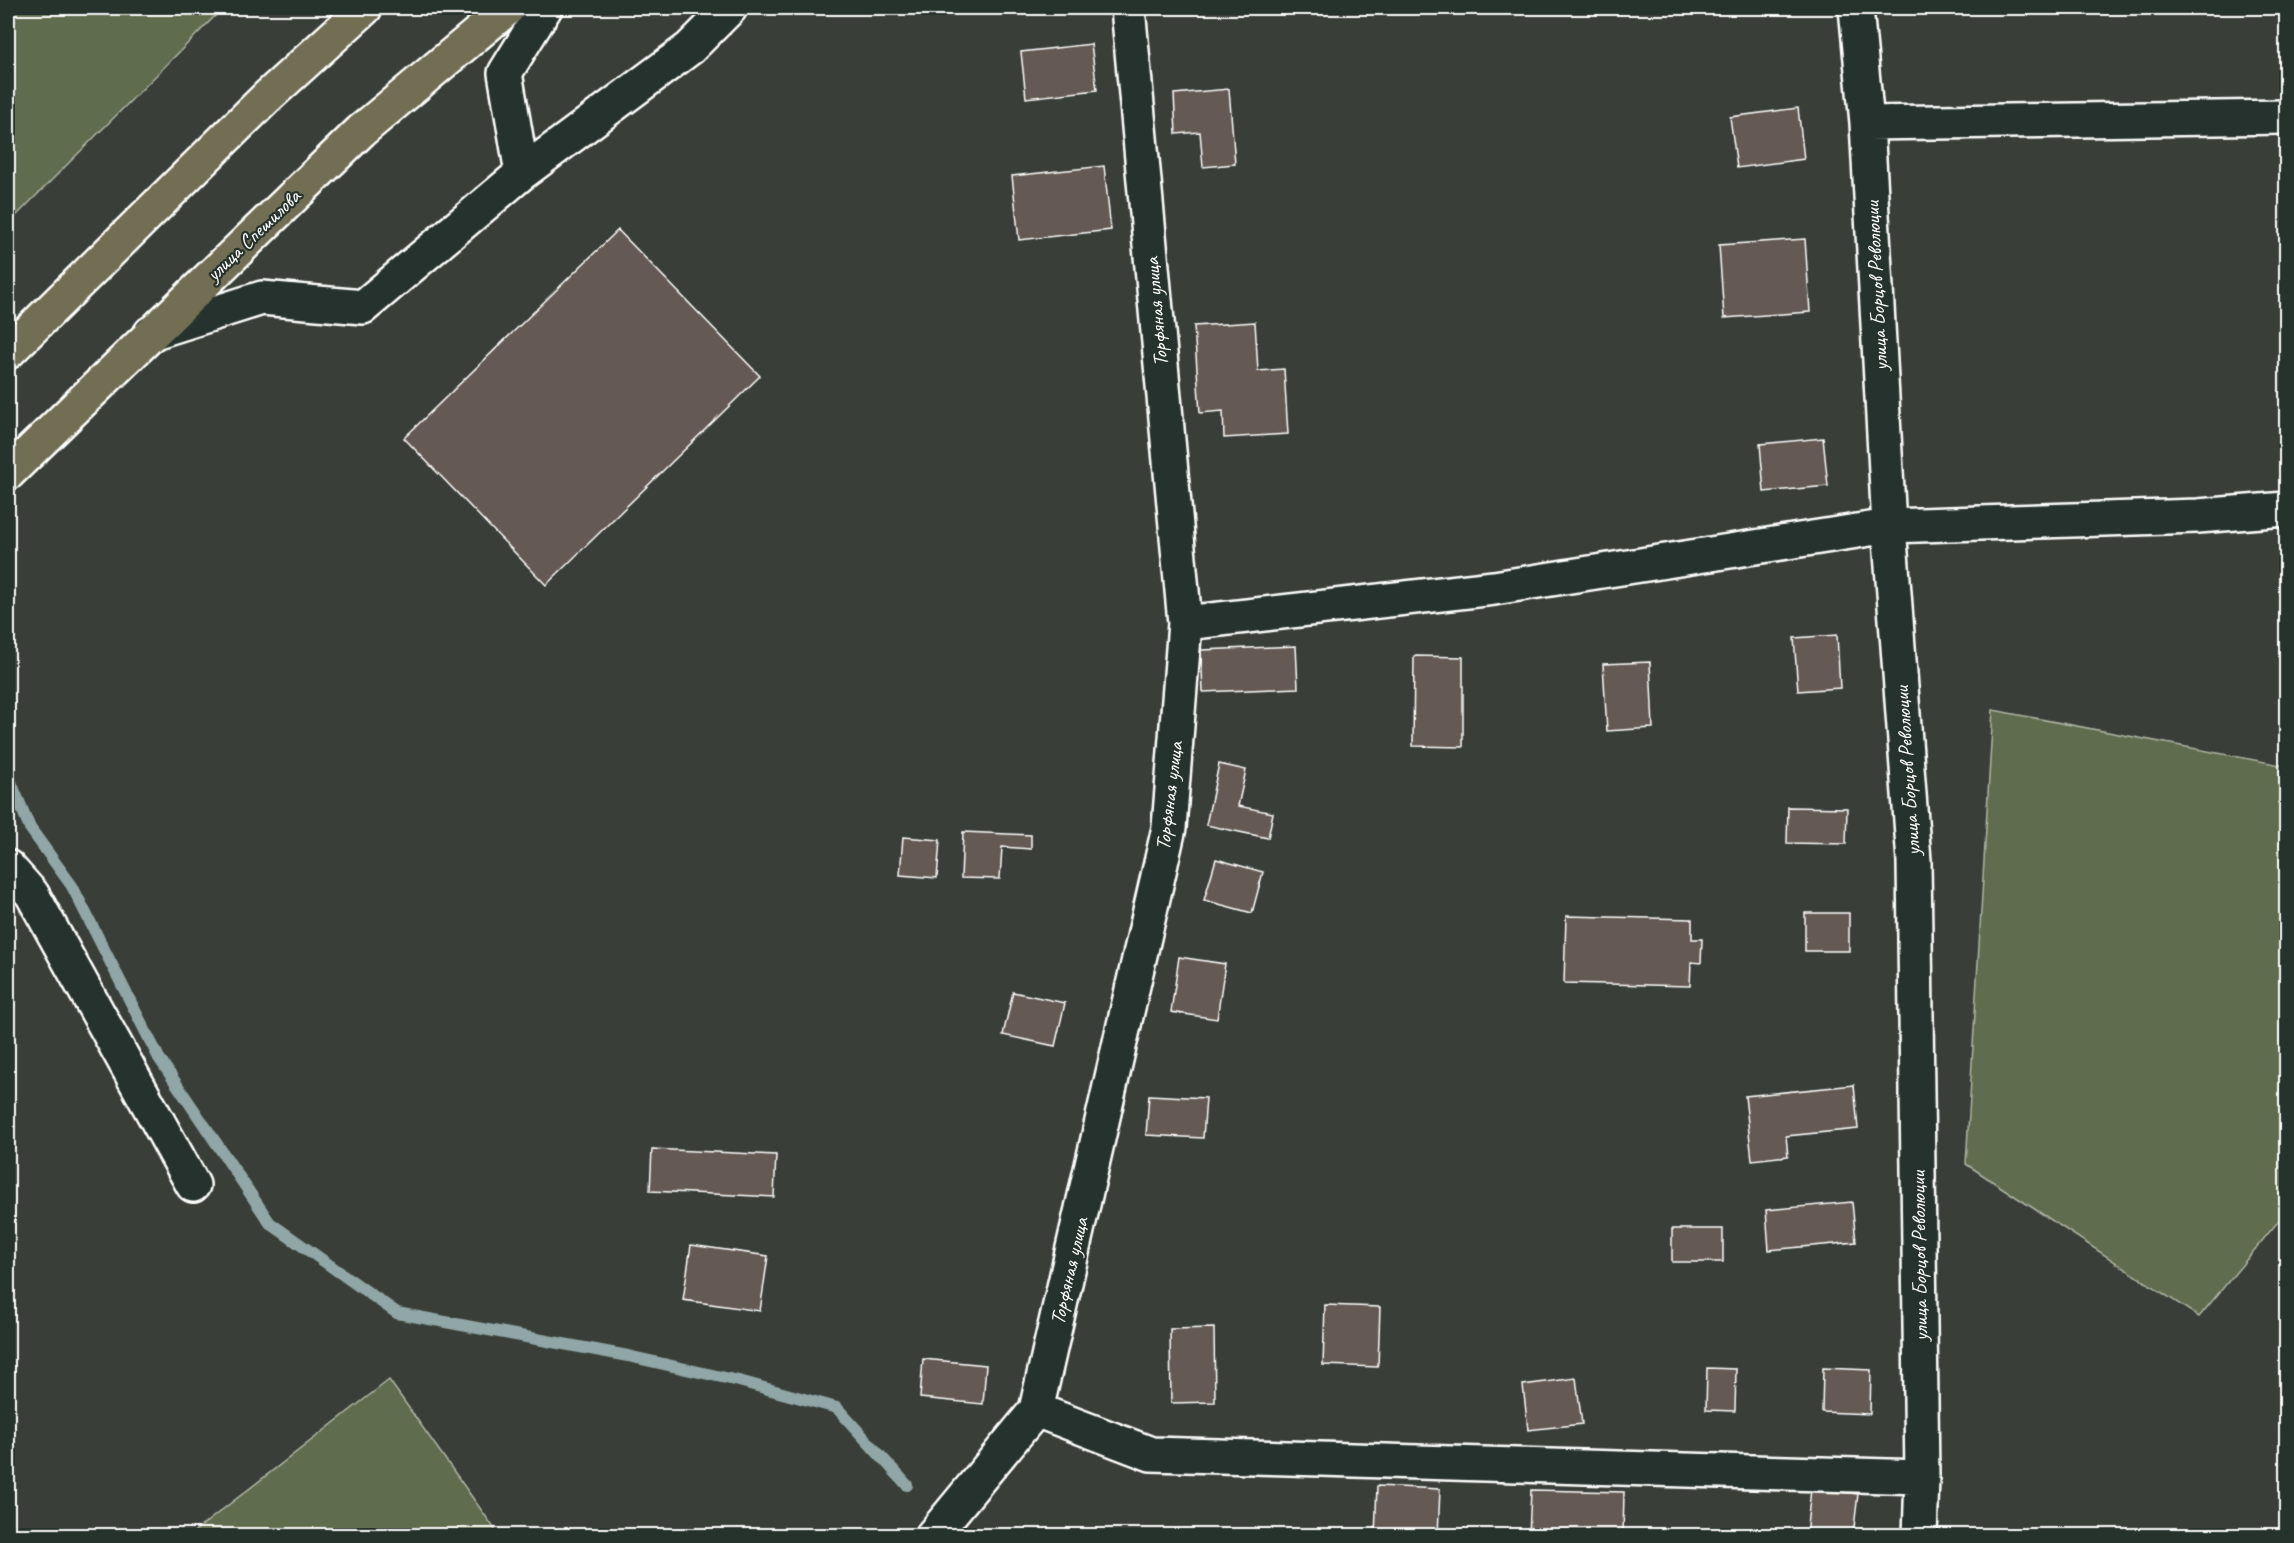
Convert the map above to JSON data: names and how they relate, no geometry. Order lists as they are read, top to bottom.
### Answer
{
  "streets": {
    "main road": ["улица Спешилова"],
    "street": ["улица Борцов Революции", "Торфяная улица"]
  }
}
